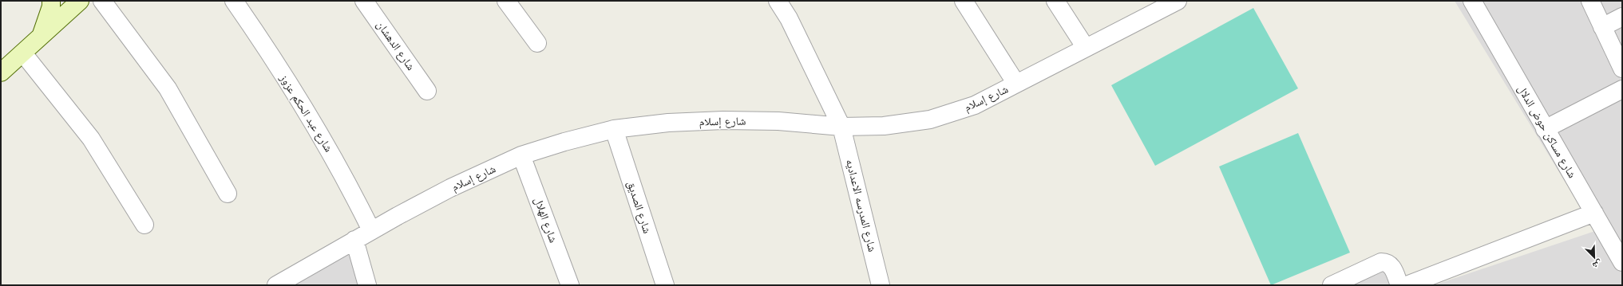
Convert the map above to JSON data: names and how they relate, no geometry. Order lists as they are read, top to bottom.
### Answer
{
  "streets": {
    "street": [
      "شارع الدهشان",
      "شارع إسلام",
      "شارع عبد الحكم عزوز",
      "شارع مساكن حوض الدلال",
      "شارع المدرسه الاعداديه",
      "شارع الصديق",
      "شارع الهلال"
    ]
  },
  "crossings": [
    ["شارع إسلام", "شارع عبد الحكم عزوز"],
    ["شارع إسلام", "شارع المدرسه الاعداديه"],
    ["شارع إسلام", "شارع الصديق"],
    ["شارع إسلام", "شارع الهلال"]
  ],
  "north": "bottom right"
}
